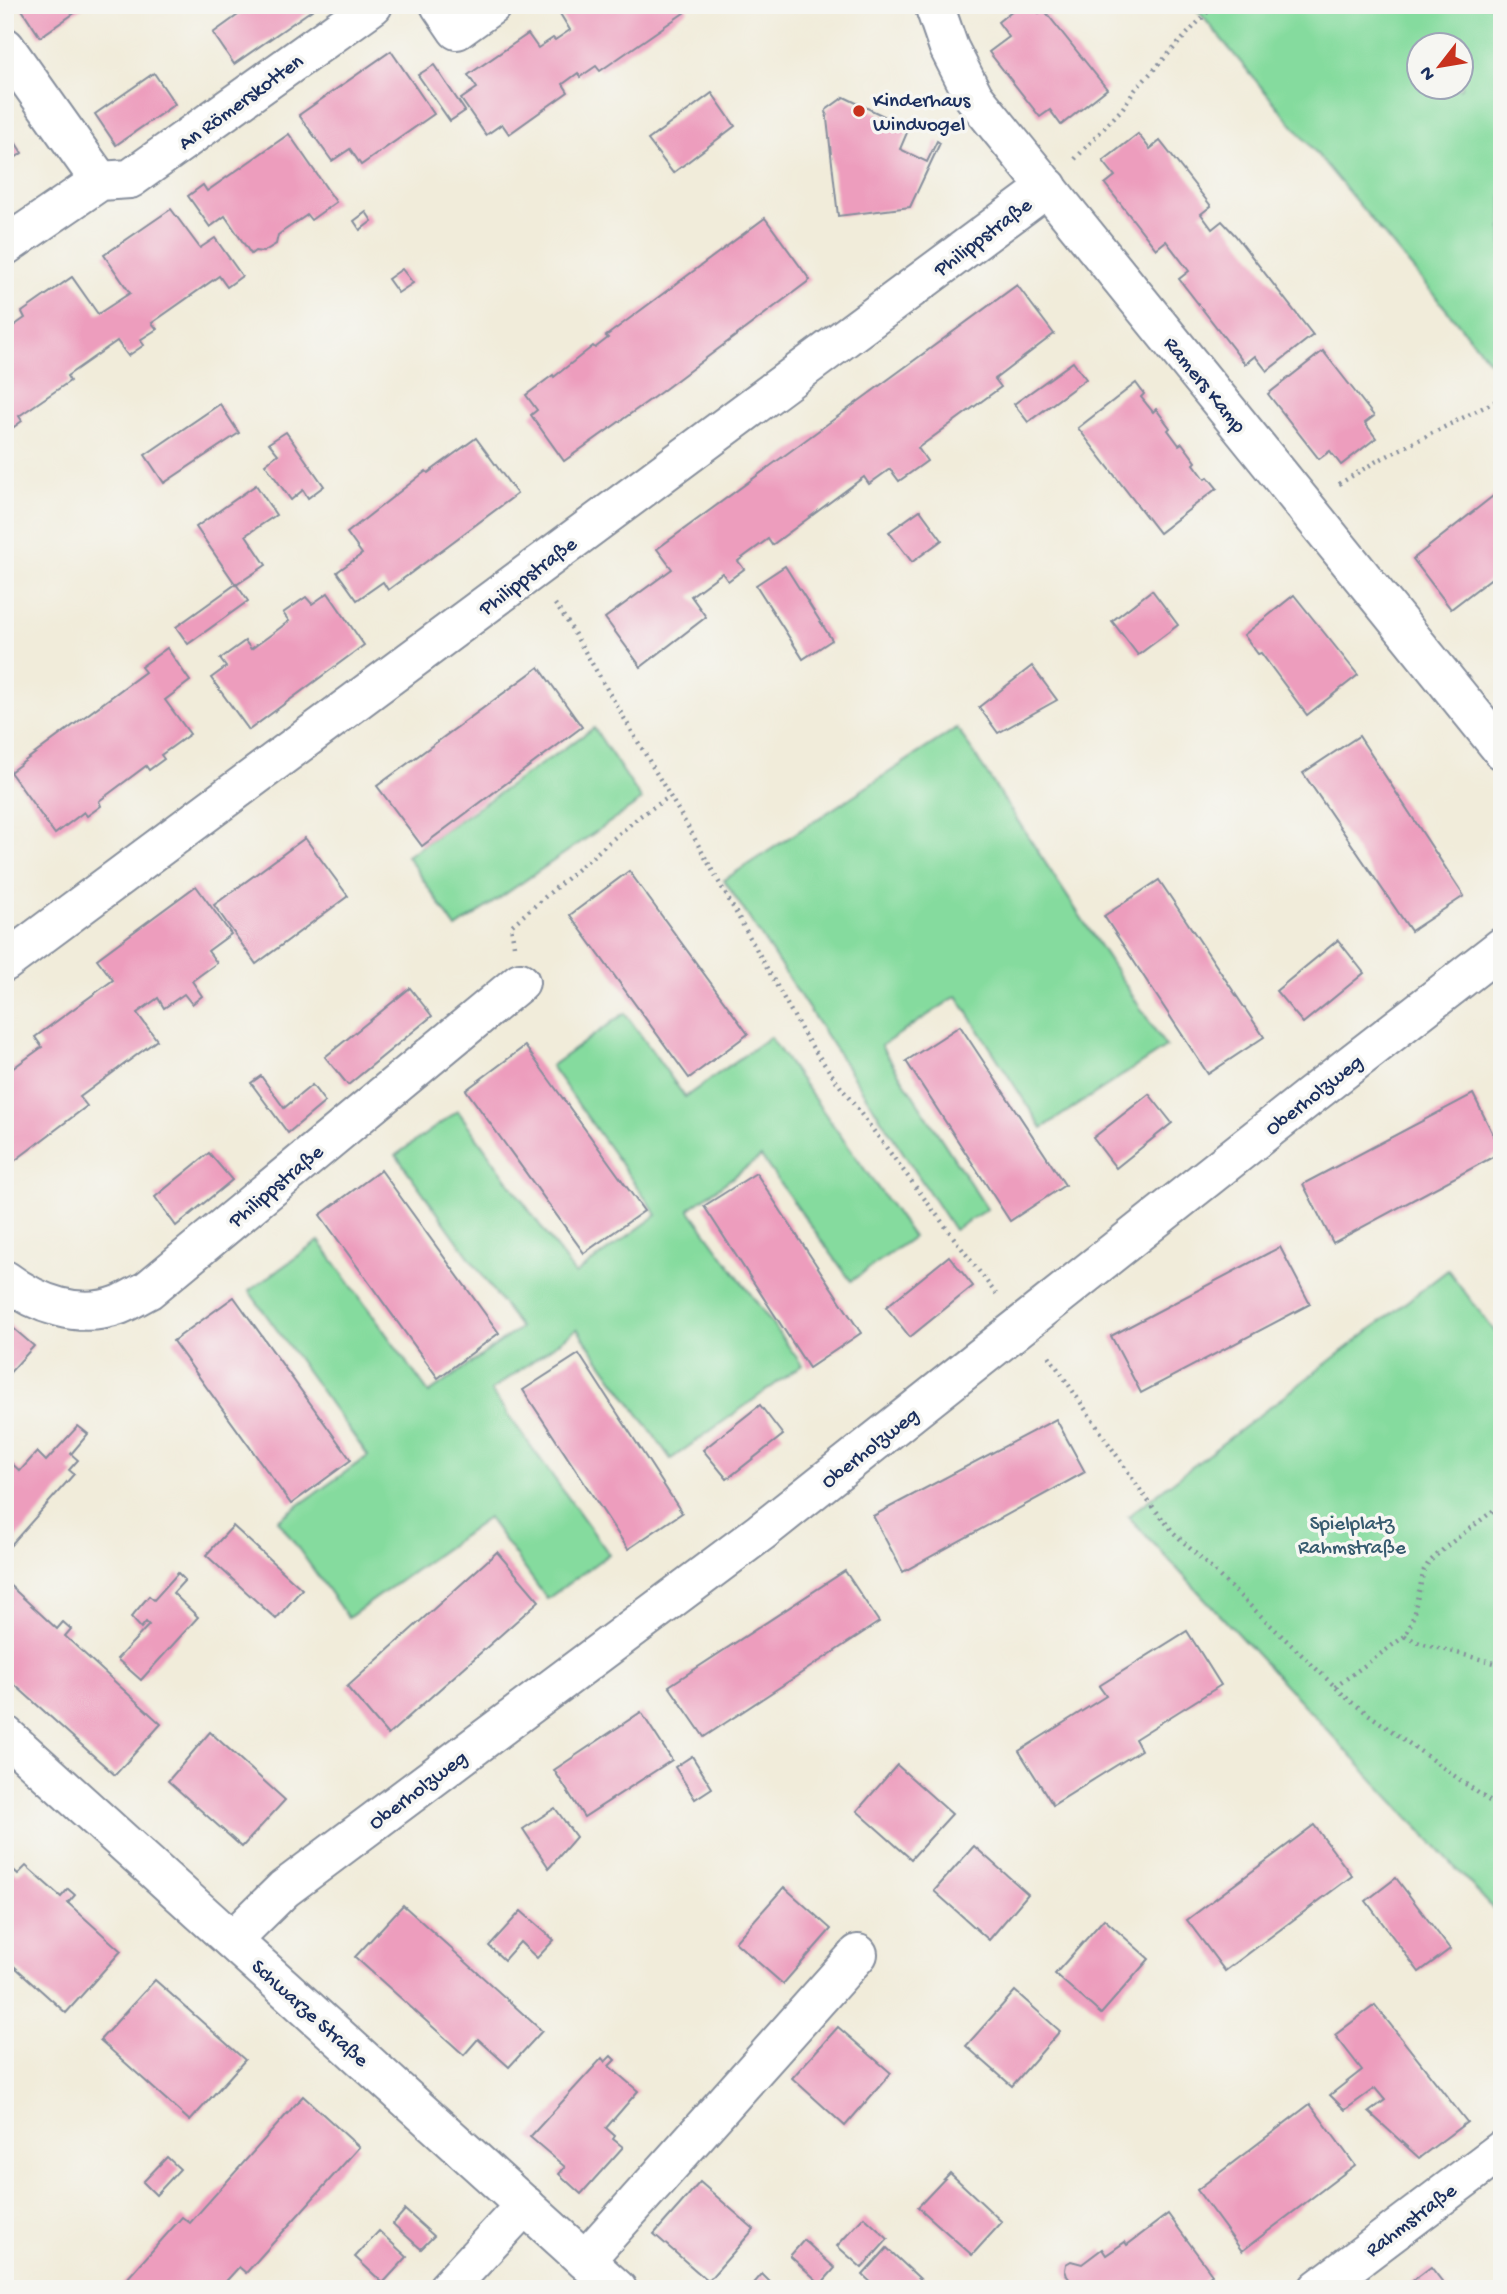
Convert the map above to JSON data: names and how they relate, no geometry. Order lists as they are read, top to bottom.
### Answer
{
  "streets": {
    "street": [
      "An Römerskotten",
      "Philippstraße",
      "Ramers Kamp",
      "Oberholzweg",
      "Schwarze Straße",
      "Rahmstraße"
    ]
  },
  "crossings": [
    ["Philippstraße", "Ramers Kamp"],
    ["Oberholzweg", "Schwarze Straße"]
  ],
  "parks": ["Spielplatz Rahmstraße"],
  "places": ["Kinderhaus Windvogel"],
  "north": "bottom left"
}
